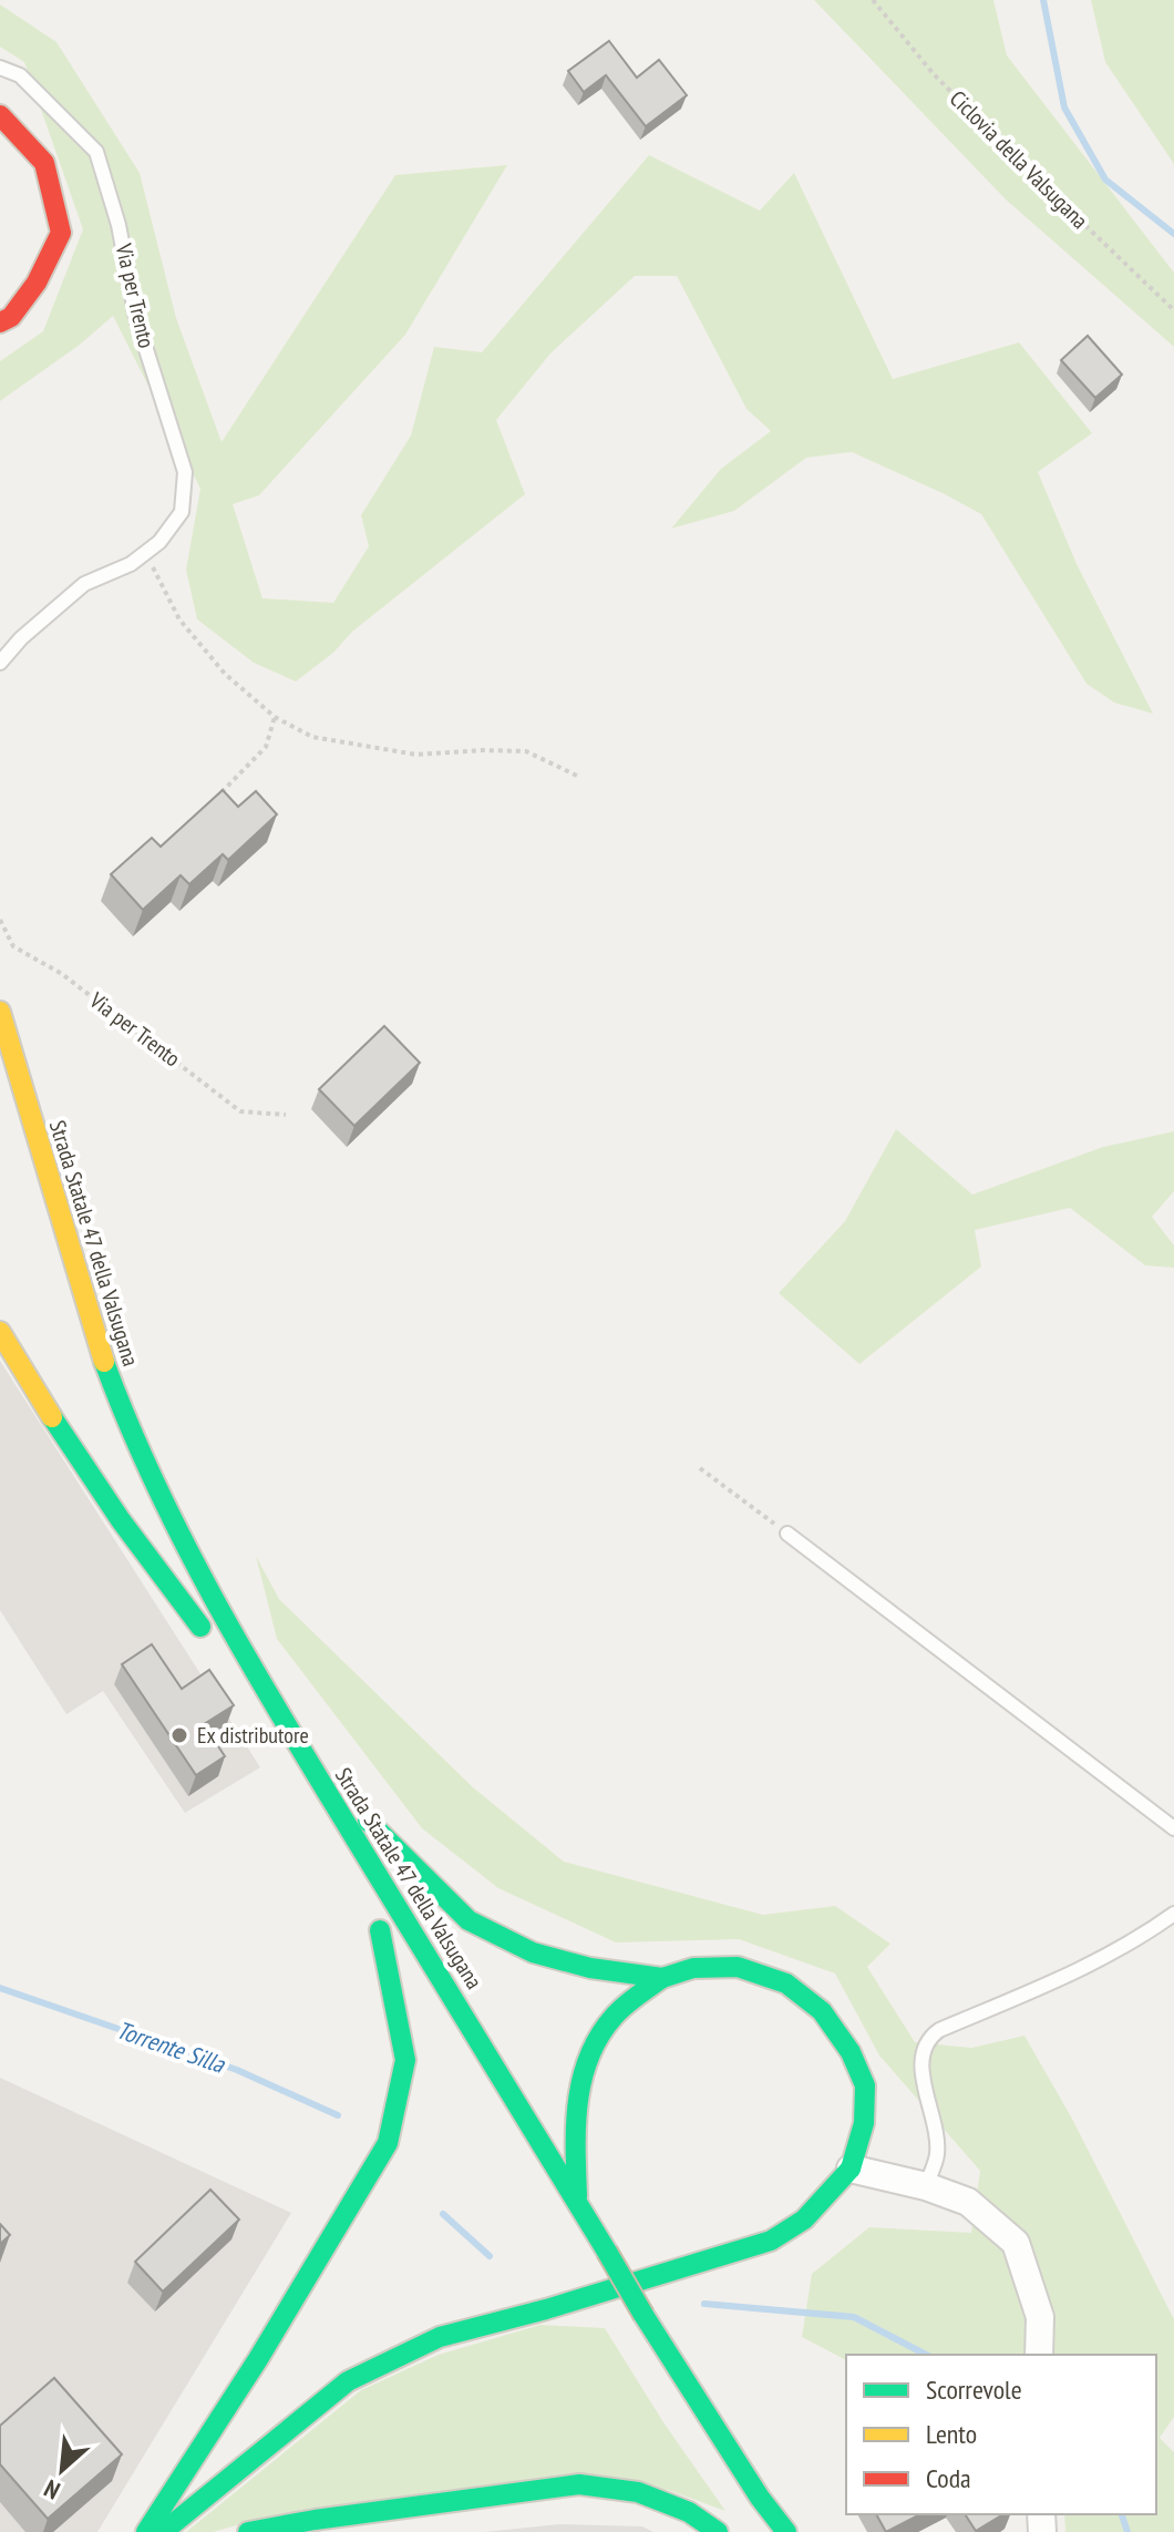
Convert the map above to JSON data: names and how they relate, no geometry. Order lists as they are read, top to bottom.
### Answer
{
  "streets": {
    "main road": ["Strada Statale 47 della Valsugana"],
    "lane": ["Via per Trento"],
    "path": ["Ciclovia della Valsugana"]
  },
  "water": ["Torrente Silla"],
  "places": ["Ex distributore"],
  "legend": ["Scorrevole", "Lento", "Coda"],
  "north": "bottom left"
}
